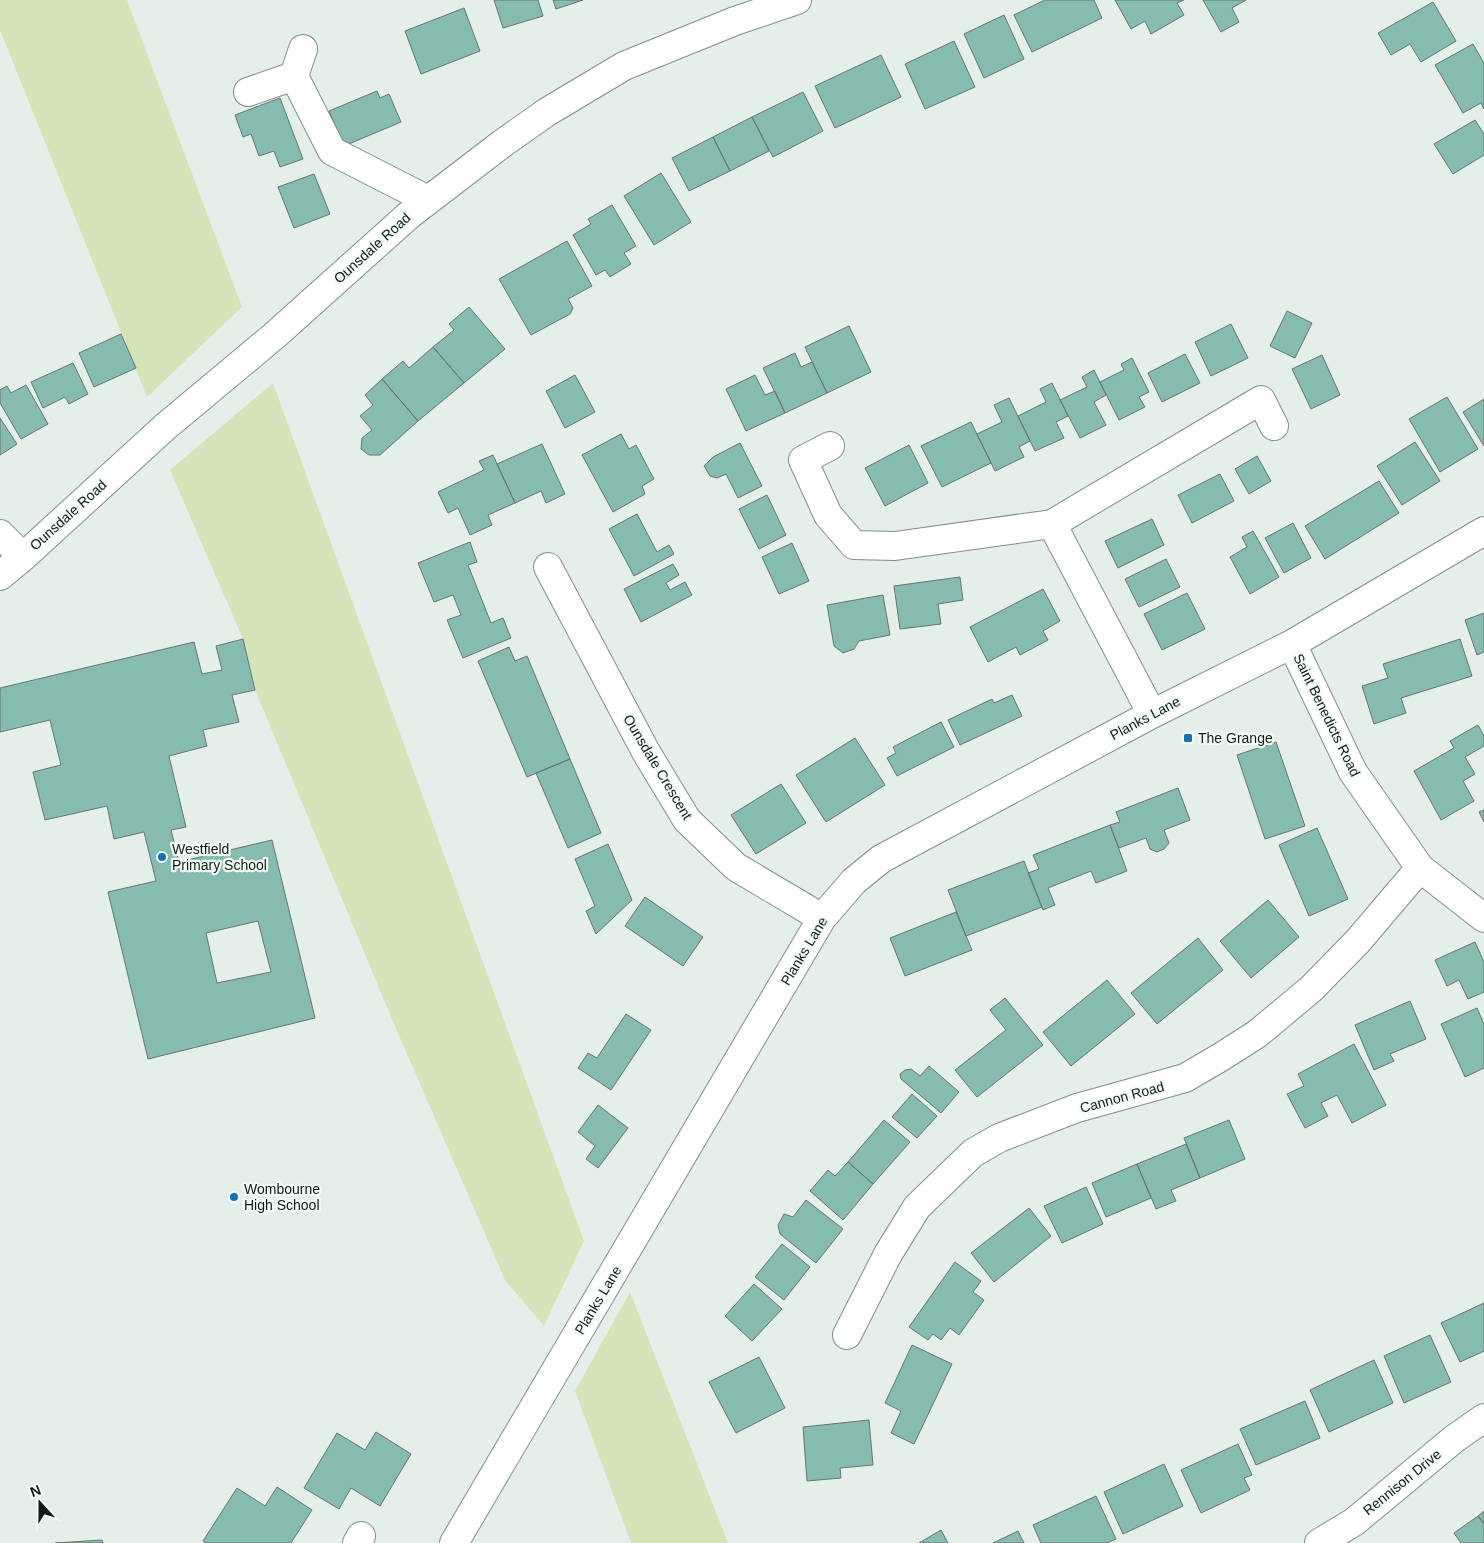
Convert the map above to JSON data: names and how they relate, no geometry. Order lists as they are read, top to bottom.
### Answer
{
  "streets": {
    "street": [
      "Ounsdale Road",
      "Saint Benedicts Road",
      "Planks Lane",
      "Ounsdale Crescent",
      "Cannon Road",
      "Rennison Drive"
    ]
  },
  "crossings": [
    ["Saint Benedicts Road", "Planks Lane"],
    ["Saint Benedicts Road", "Cannon Road"],
    ["Planks Lane", "Ounsdale Crescent"]
  ],
  "places": {
    "transit": ["The Grange"],
    "other": ["Westfield Primary School", "Wombourne High School"]
  },
  "north": "top"
}
